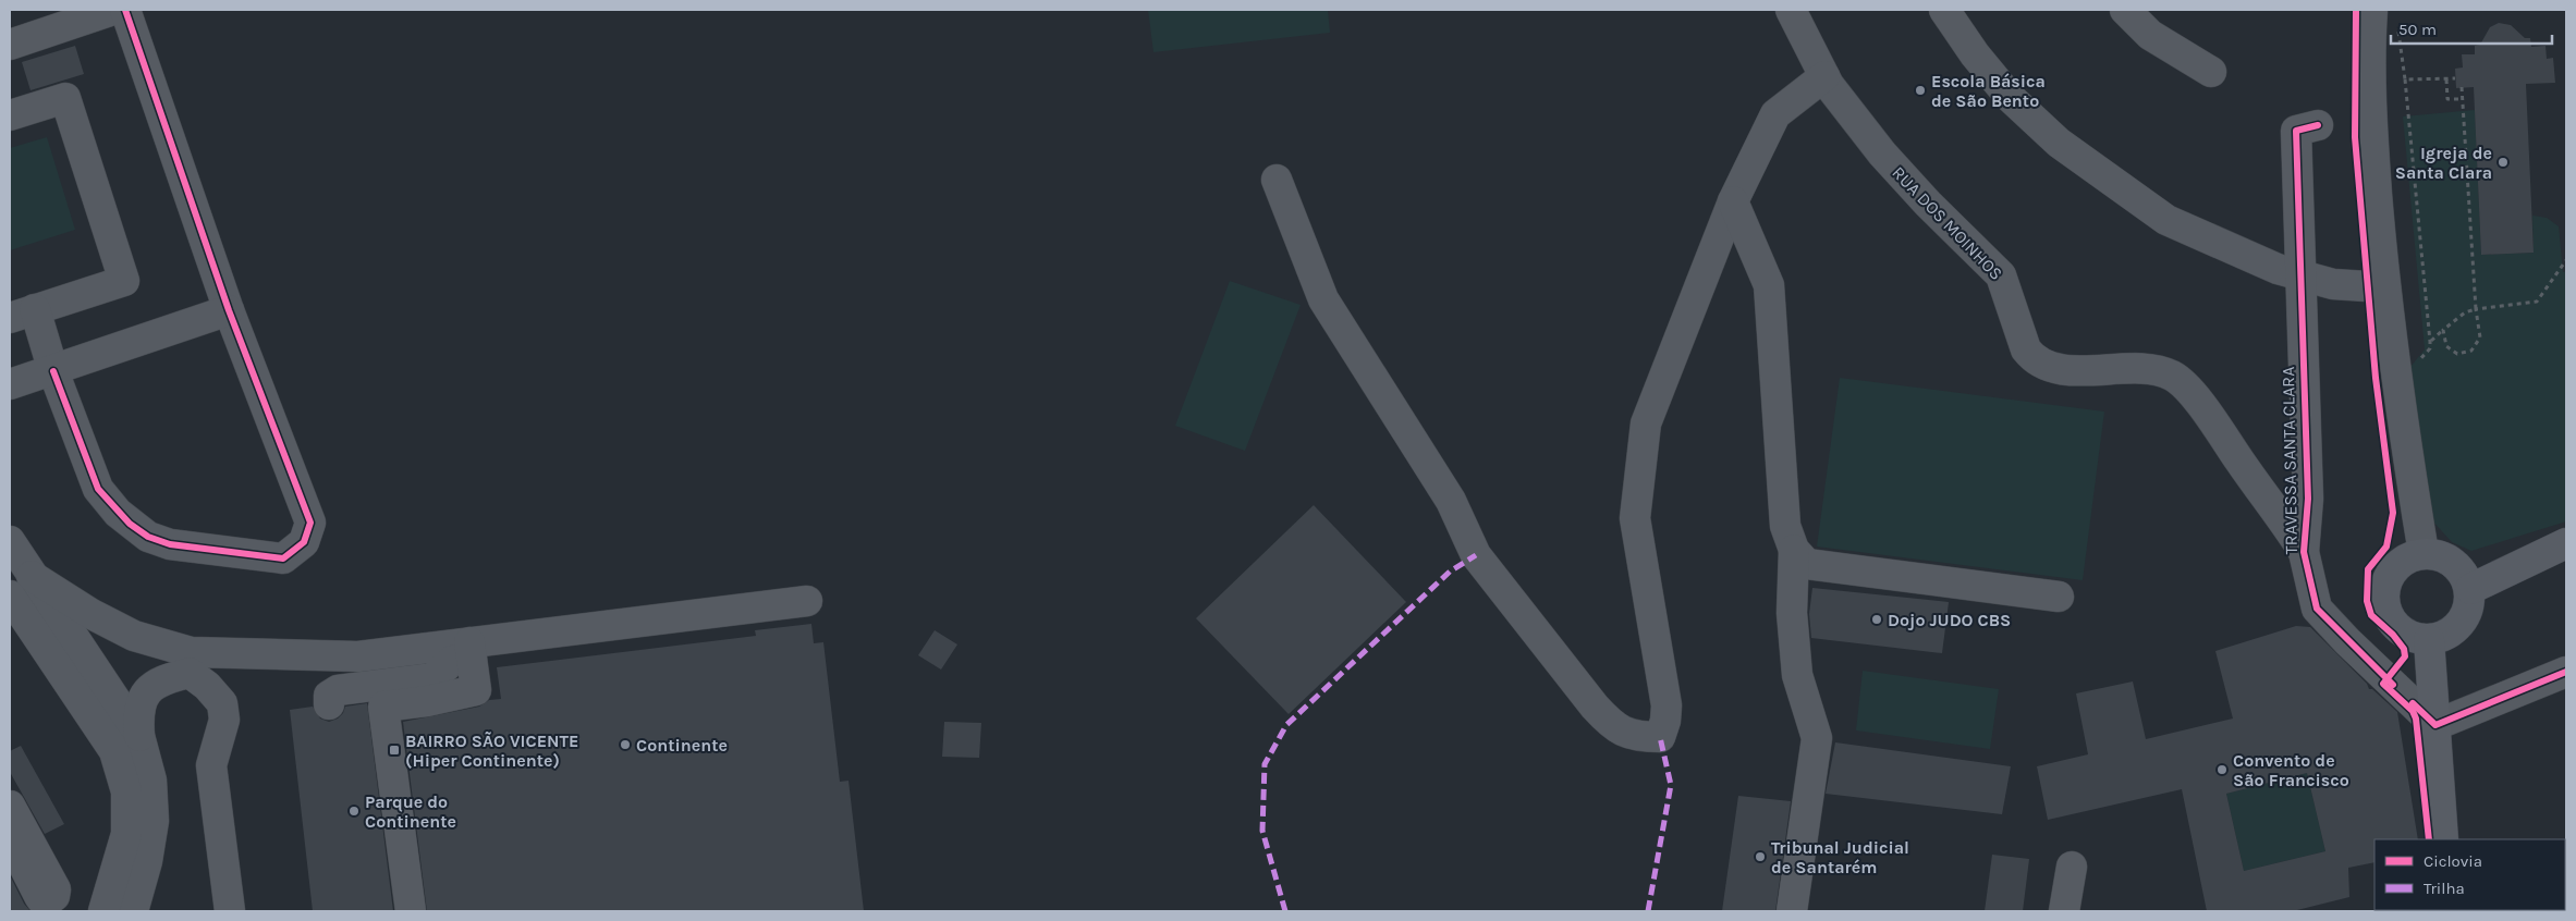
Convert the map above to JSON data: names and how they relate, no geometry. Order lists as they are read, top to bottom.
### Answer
{
  "streets": {
    "street": ["RUA DOS MOINHOS", "TRAVESSA SANTA CLARA"]
  },
  "crossings": [
    ["RUA DOS MOINHOS", "TRAVESSA SANTA CLARA"]
  ],
  "places": {
    "other": [
      "Escola Básica de São Bento",
      "Igreja de Santa Clara",
      "Dojo JUDO CBS",
      "Continente",
      "Convento de São Francisco",
      "Parque do Continente",
      "Tribunal Judicial de Santarém"
    ],
    "transit": ["BAIRRO SÃO VICENTE (Hiper Continente)"]
  },
  "legend": ["Ciclovia", "Trilha"],
  "scale_bar": "50 m"
}
